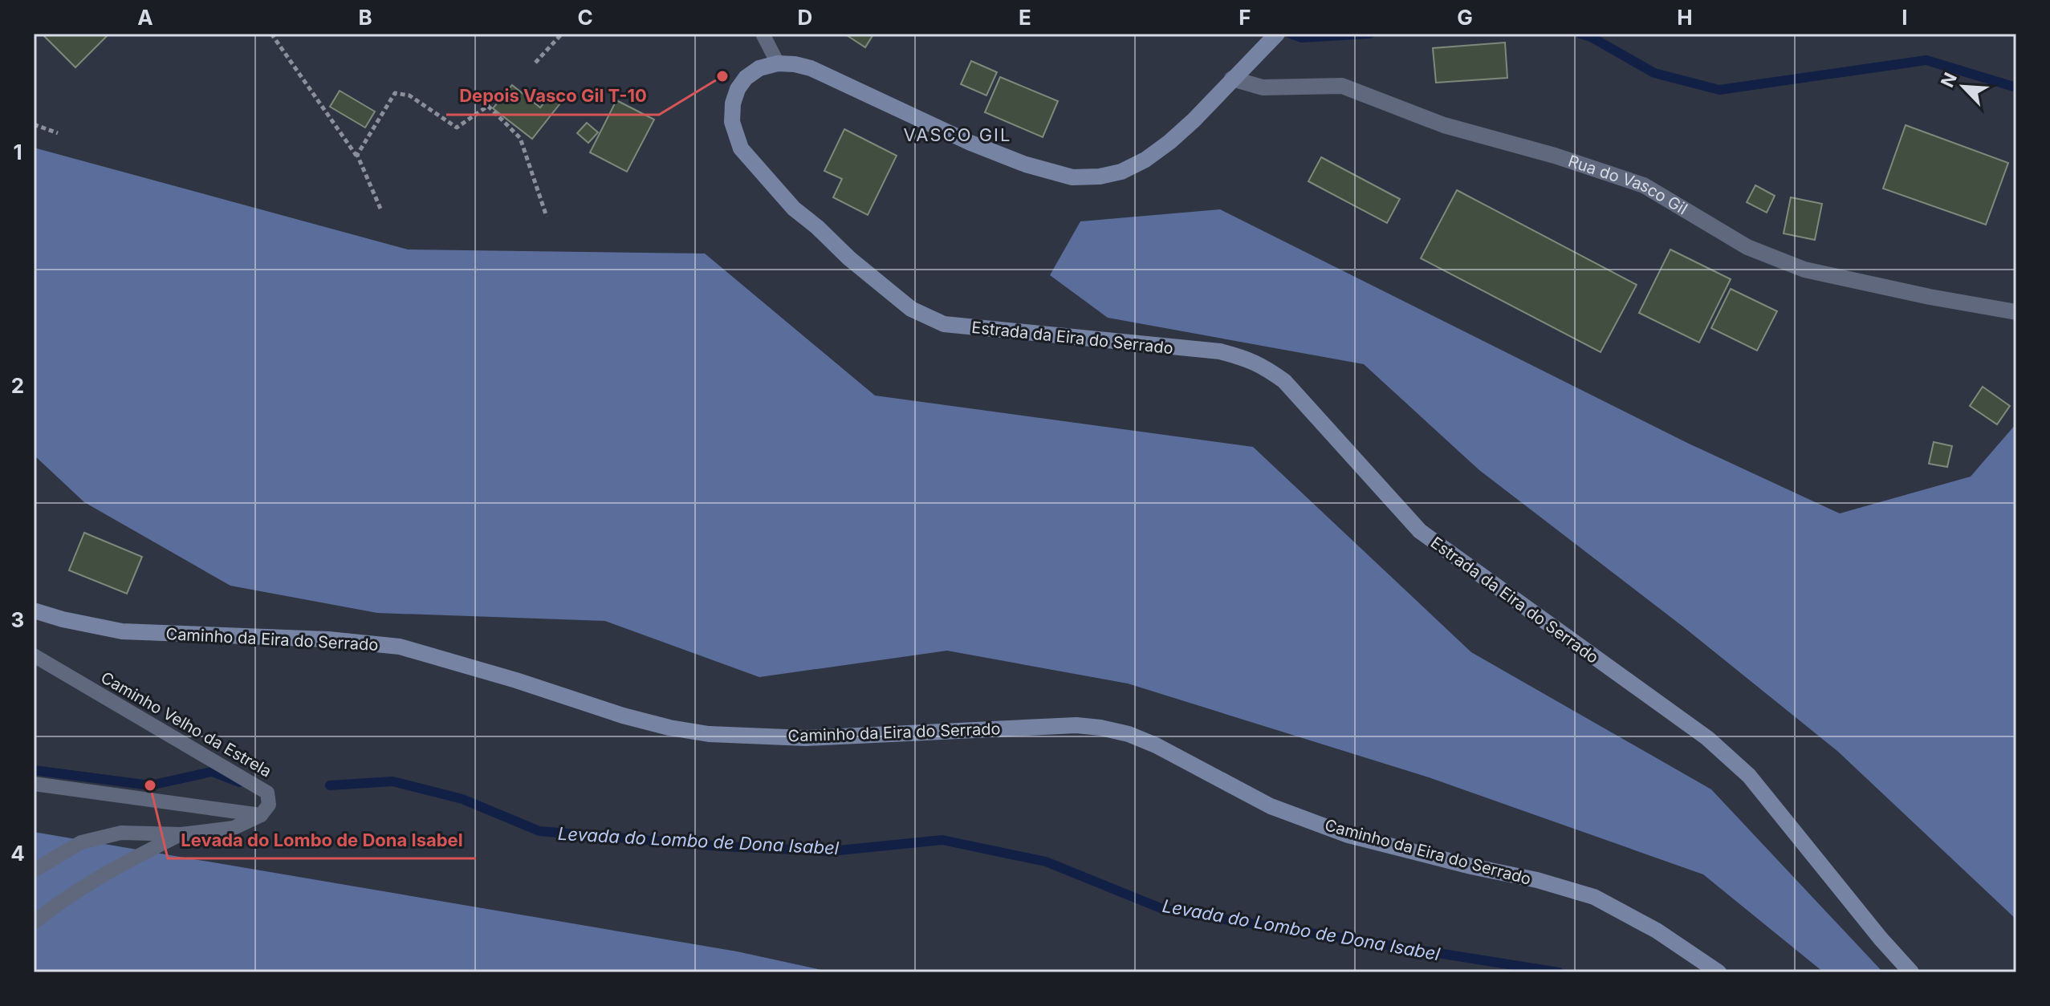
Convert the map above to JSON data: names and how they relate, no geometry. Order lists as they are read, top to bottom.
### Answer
{
  "streets": {
    "main road": ["Estrada da Eira do Serrado", "Caminho da Eira do Serrado"],
    "street": ["Rua do Vasco Gil"],
    "lane": ["Caminho Velho da Estrela"]
  },
  "districts": ["VASCO GIL"],
  "water": ["Levada do Lombo de Dona Isabel"],
  "places": ["Depois Vasco Gil T-10", "Levada do Lombo de Dona Isabel"],
  "north": "top left",
  "grid": {
    "columns": [
      "A",
      "B",
      "C",
      "D",
      "E",
      "F",
      "G",
      "H",
      "I"
    ],
    "rows": [
      "1",
      "2",
      "3",
      "4"
    ]
  }
}
